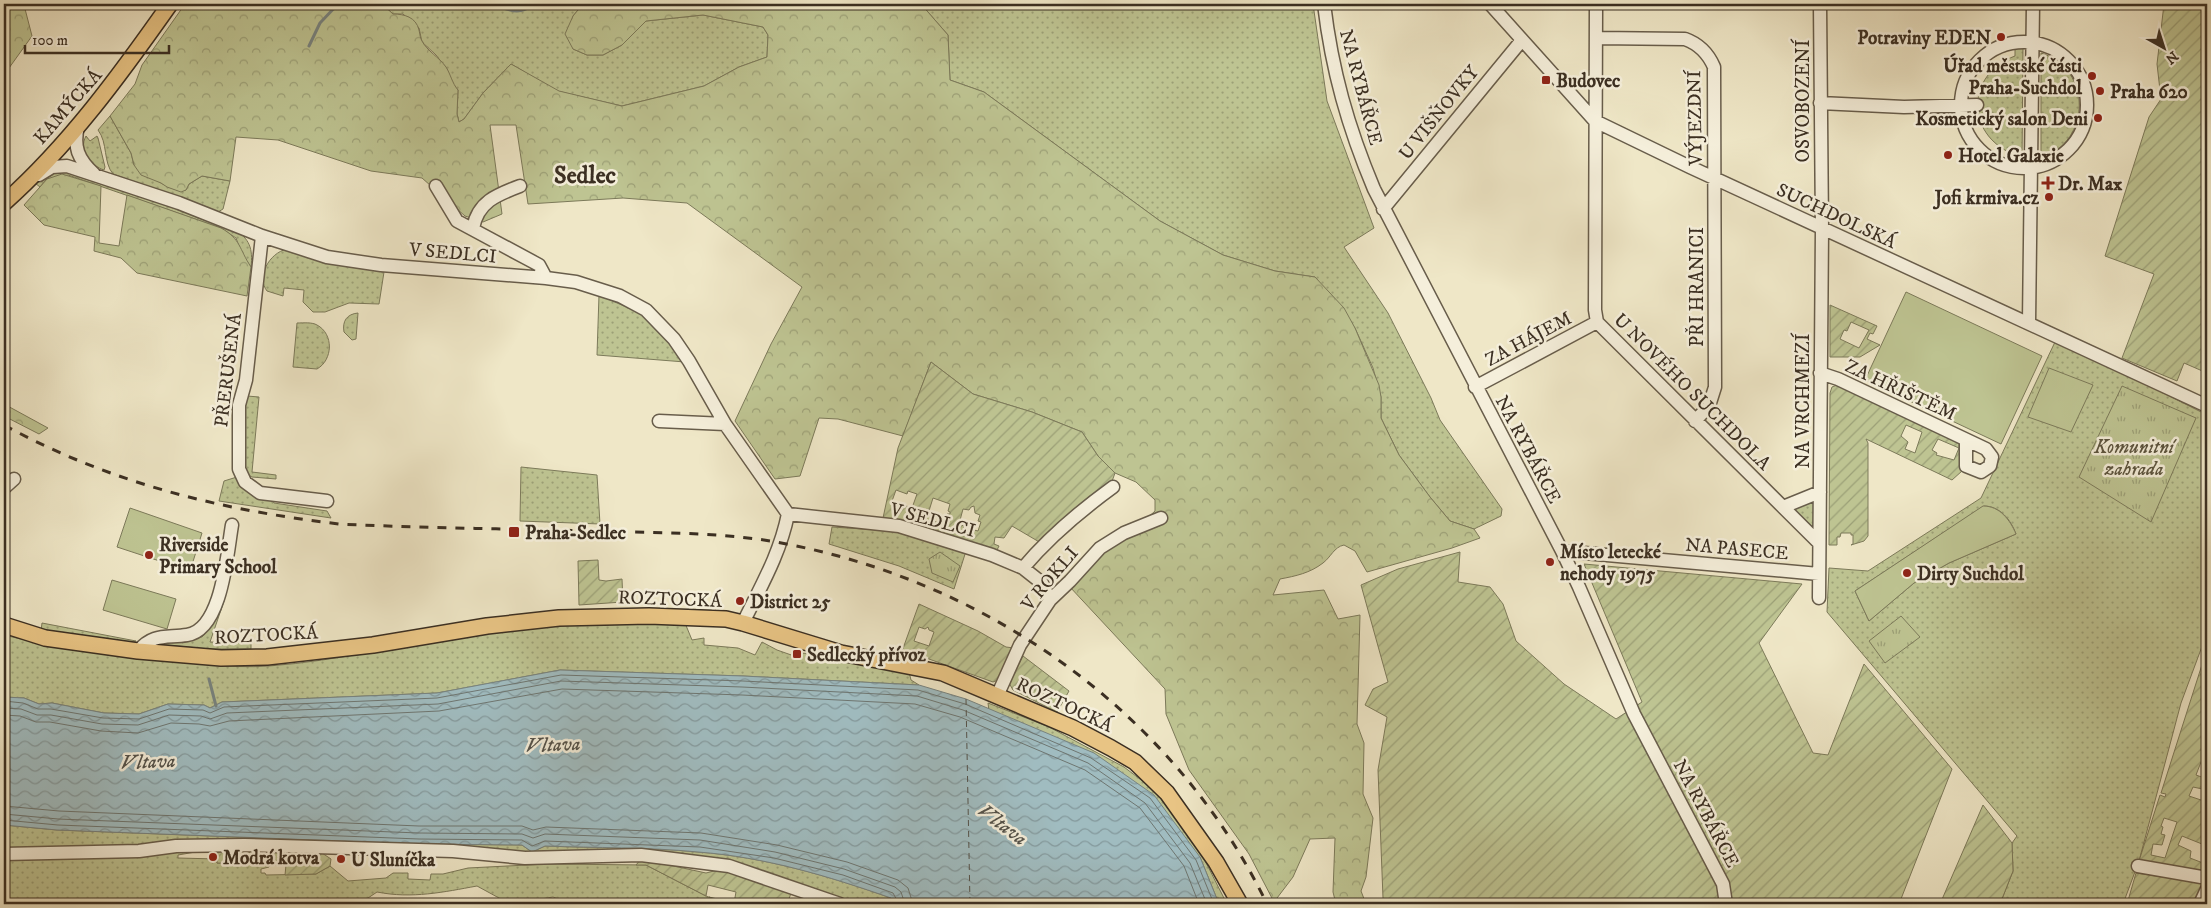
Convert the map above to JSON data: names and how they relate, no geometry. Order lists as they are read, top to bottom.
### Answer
{
  "streets": {
    "main road": ["KAMÝCKÁ", "ROZTOCKÁ"],
    "street": [
      "NA RYBÁŘCE",
      "OSVOBOZENÍ",
      "U VIŠŇOVKY",
      "VÝJEZDNÍ",
      "SUCHDOLSKÁ",
      "V SEDLCI",
      "PŘI HRANICI",
      "ZA HÁJEM",
      "PŘERUŠENÁ",
      "ZA HŘIŠTĚM",
      "U NOVÉHO SUCHDOLA",
      "NA VRCHMEZÍ",
      "NA PASECE",
      "V ROKLI"
    ]
  },
  "crossings": [
    ["NA RYBÁŘCE", "U VIŠŇOVKY"],
    ["NA RYBÁŘCE", "ZA HÁJEM"],
    ["NA RYBÁŘCE", "NA PASECE"],
    ["OSVOBOZENÍ", "SUCHDOLSKÁ"],
    ["OSVOBOZENÍ", "NA VRCHMEZÍ"],
    ["U VIŠŇOVKY", "SUCHDOLSKÁ"],
    ["VÝJEZDNÍ", "SUCHDOLSKÁ"],
    ["VÝJEZDNÍ", "PŘI HRANICI"],
    ["VÝJEZDNÍ", "U NOVÉHO SUCHDOLA"],
    ["SUCHDOLSKÁ", "PŘI HRANICI"],
    ["SUCHDOLSKÁ", "U NOVÉHO SUCHDOLA"],
    ["SUCHDOLSKÁ", "NA VRCHMEZÍ"],
    ["V SEDLCI", "PŘERUŠENÁ"],
    ["V SEDLCI", "V ROKLI"],
    ["PŘI HRANICI", "U NOVÉHO SUCHDOLA"],
    ["ZA HÁJEM", "U NOVÉHO SUCHDOLA"],
    ["ZA HŘIŠTĚM", "NA VRCHMEZÍ"],
    ["U NOVÉHO SUCHDOLA", "NA VRCHMEZÍ"],
    ["NA VRCHMEZÍ", "NA PASECE"],
    ["V ROKLI", "ROZTOCKÁ"]
  ],
  "districts": ["Sedlec"],
  "water": ["Vltava"],
  "parks": ["Komunitní zahrada"],
  "places": {
    "other": [
      "Potraviny EDEN",
      "Úřad městské části Praha-Suchdol",
      "Praha 620",
      "Kosmetický salon Deni",
      "Hotel Galaxie",
      "Jofi krmiva.cz",
      "Riverside Primary School",
      "Místo letecké nehody 1975",
      "Dirty Suchdol",
      "District 25",
      "Modrá kotva",
      "U Sluníčka"
    ],
    "transit": ["Budovec", "Praha-Sedlec", "Sedlecký přívoz"],
    "health": ["Dr. Max"]
  },
  "scale_bar": "100 m",
  "north": "bottom right"
}
